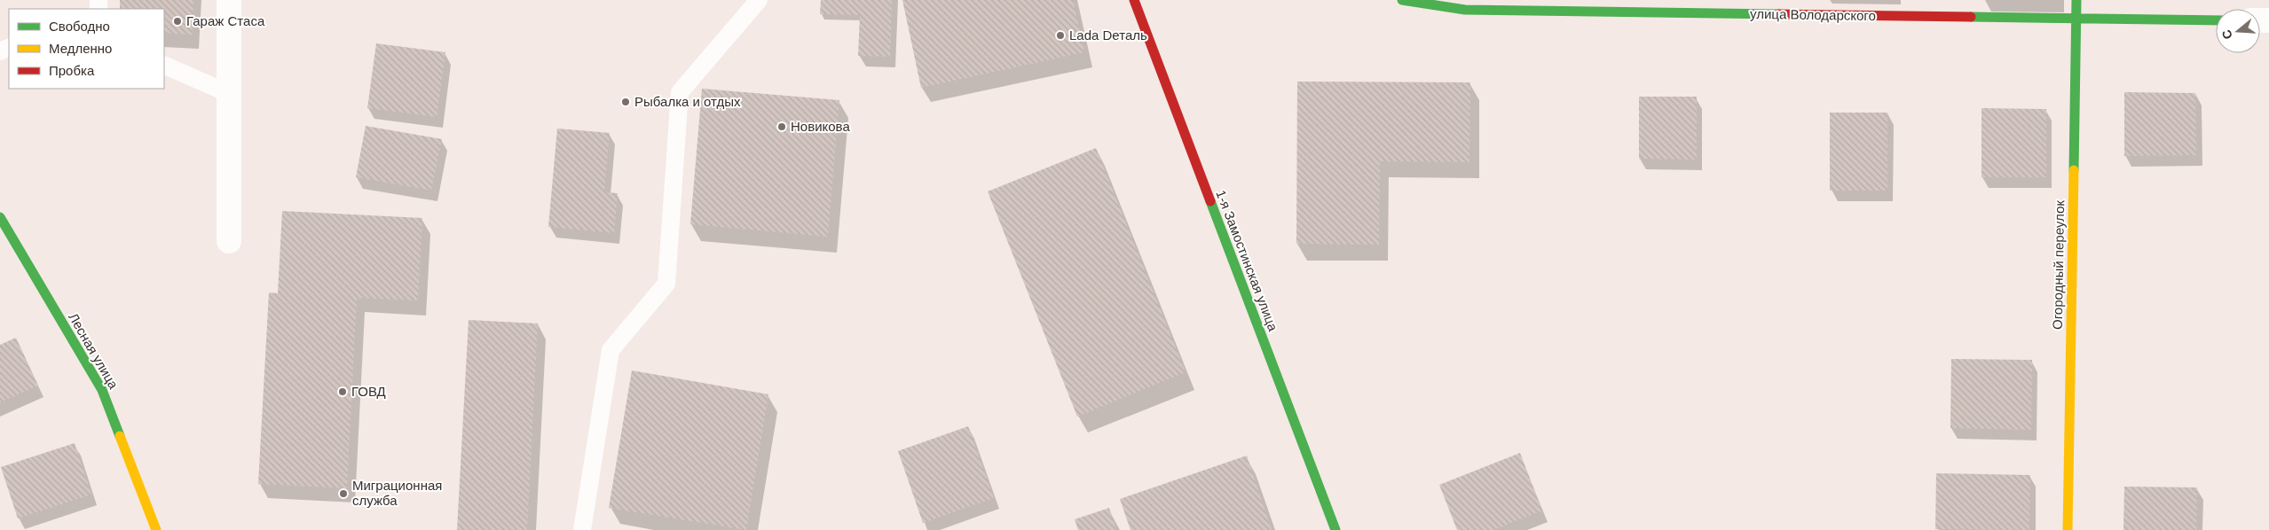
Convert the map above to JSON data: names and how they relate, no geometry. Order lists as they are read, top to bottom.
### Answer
{
  "streets": {
    "street": [
      "улица Володарского",
      "1-я Замостинская улица",
      "Огородный переулок",
      "Лесная улица"
    ]
  },
  "crossings": [
    ["улица Володарского", "Огородный переулок"]
  ],
  "places": [
    "Гараж Стаса",
    "Lada Dеталь",
    "Рыбалка и отдых",
    "Новикова",
    "ГОВД",
    "Миграционная служба"
  ],
  "legend": ["Свободно", "Медленно", "Пробка"],
  "north": "left"
}
